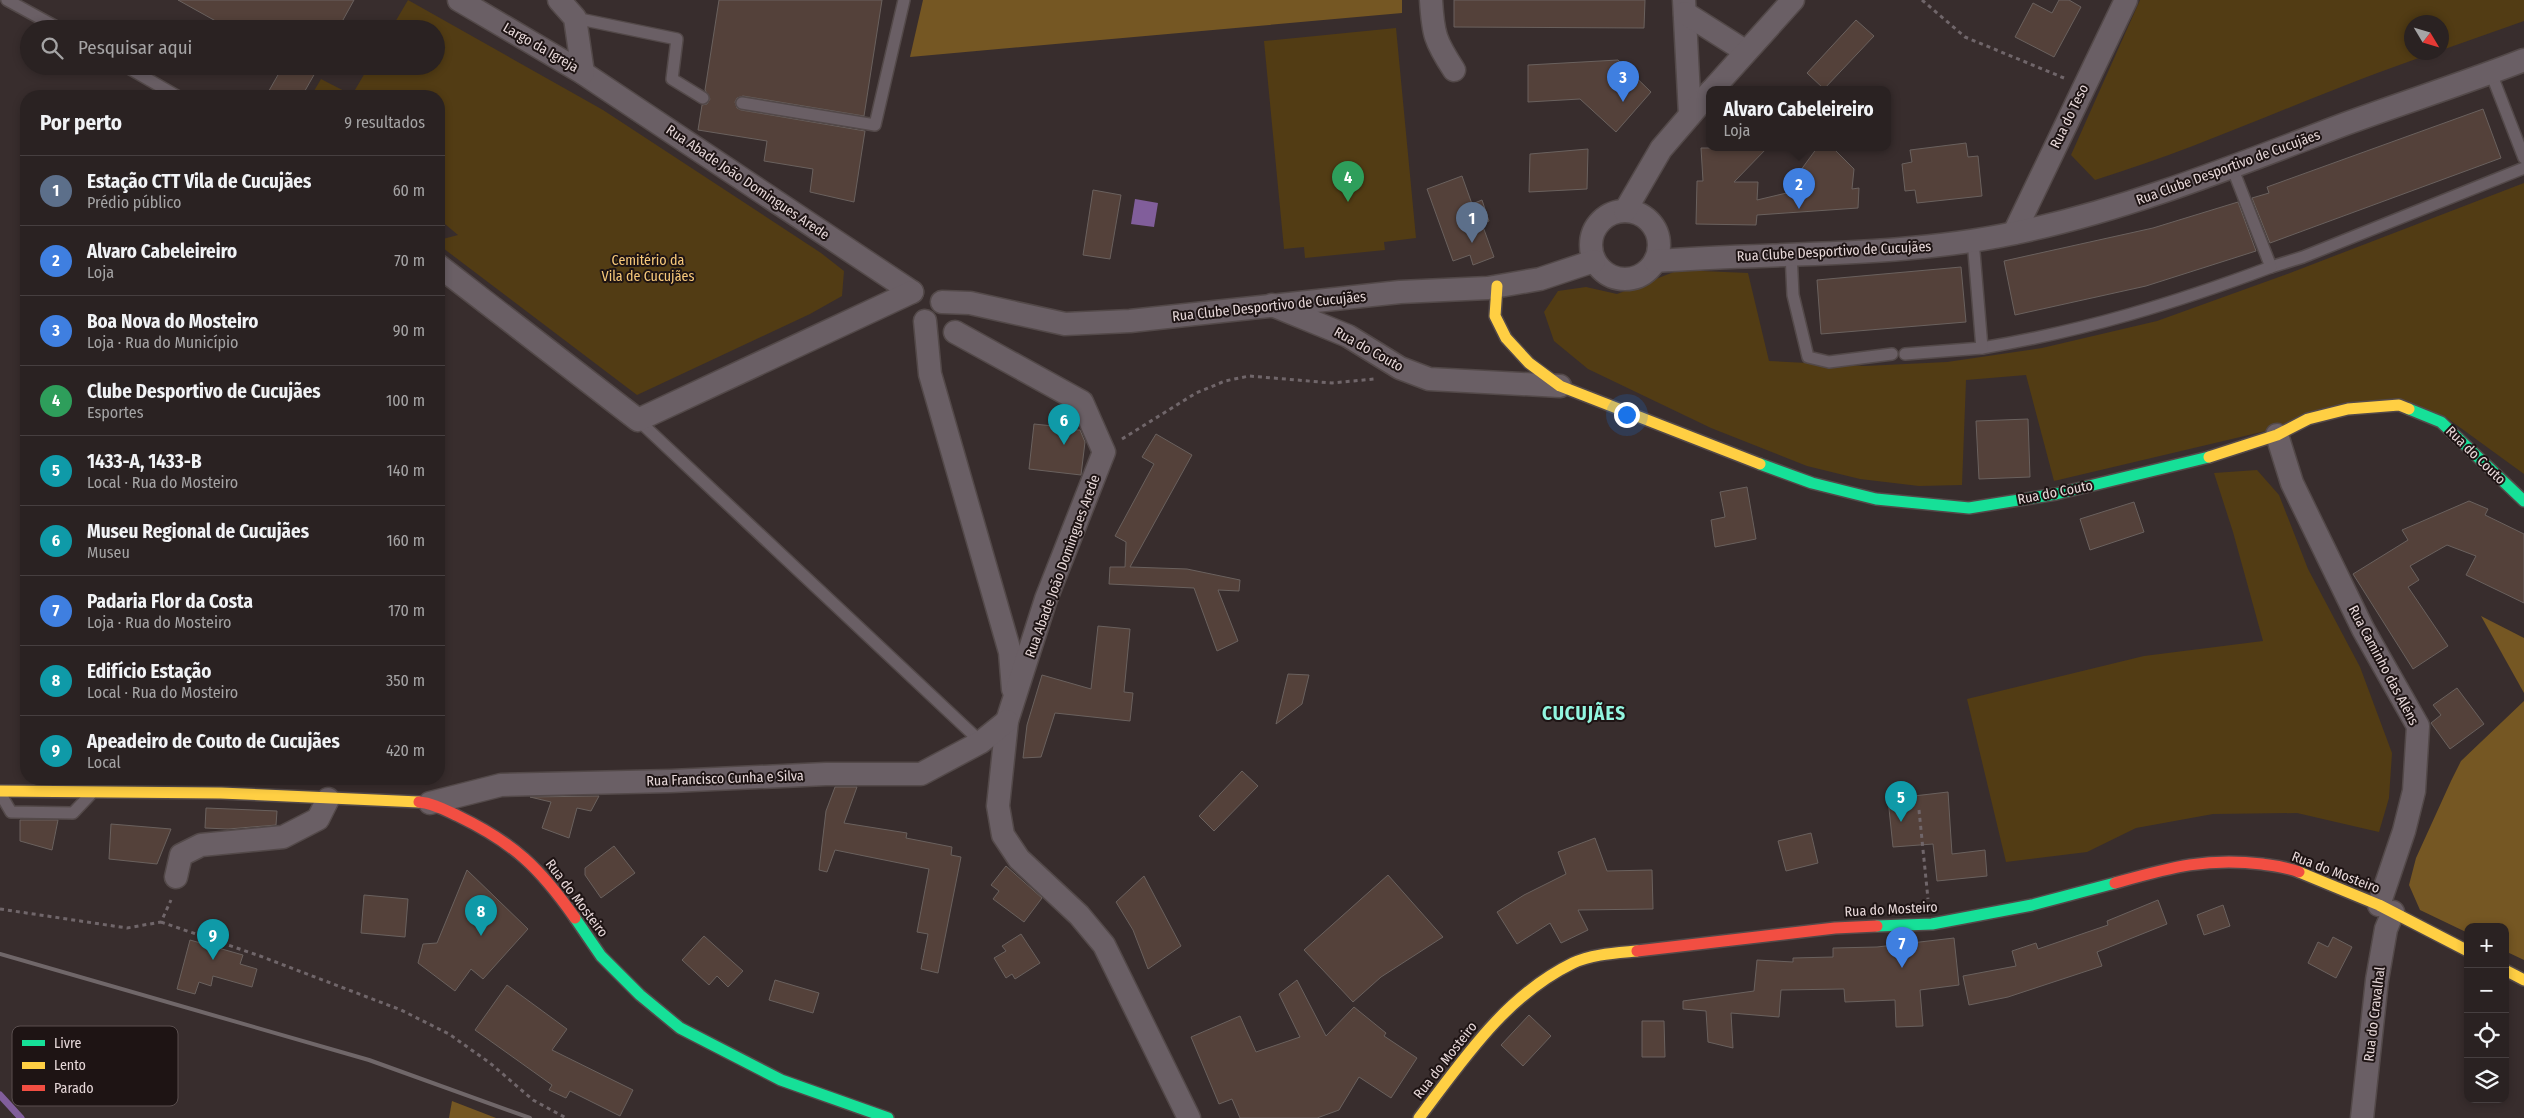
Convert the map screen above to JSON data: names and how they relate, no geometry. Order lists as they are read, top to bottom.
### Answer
{
  "streets": {
    "main road": ["Rua do Couto", "Rua do Mosteiro"],
    "street": [
      "Largo da Igreja",
      "Rua do Teso",
      "Rua Clube Desportivo de Cucujães",
      "Rua Abade João Domingues Arede",
      "Rua Caminho das Aléns",
      "Rua Francisco Cunha e Silva",
      "Rua do Cravalhal"
    ]
  },
  "crossings": [
    ["Largo da Igreja", "Rua Abade João Domingues Arede"],
    ["Rua do Teso", "Rua Clube Desportivo de Cucujães"],
    ["Rua Clube Desportivo de Cucujães", "Rua Abade João Domingues Arede"],
    ["Rua Clube Desportivo de Cucujães", "Rua do Couto"],
    ["Rua Abade João Domingues Arede", "Rua Francisco Cunha e Silva"],
    ["Rua do Couto", "Rua Caminho das Aléns"],
    ["Rua Caminho das Aléns", "Rua do Mosteiro"],
    ["Rua Caminho das Aléns", "Rua do Cravalhal"],
    ["Rua Francisco Cunha e Silva", "Rua do Mosteiro"],
    ["Rua do Mosteiro", "Rua do Cravalhal"]
  ],
  "districts": ["CUCUJÃES"],
  "parks": ["Cemitério da Vila de Cucujães"],
  "legend": ["Livre", "Lento", "Parado"],
  "north": "bottom right",
  "page": {
    "search": "Pesquisar aqui",
    "pins": [
      "3",
      "4",
      "2",
      "1",
      "6",
      "5",
      "8",
      "9",
      "7"
    ],
    "popup": ["Alvaro Cabeleireiro", "Loja"],
    "heading": ["Por perto", "9 resultados"],
    "list": [
      {
        "mark": "1",
        "name": "Estação CTT Vila de Cucujães",
        "note": "Prédio público",
        "value": "60 m"
      },
      {
        "mark": "2",
        "name": "Alvaro Cabeleireiro",
        "note": "Loja",
        "value": "70 m"
      },
      {
        "mark": "3",
        "name": "Boa Nova do Mosteiro",
        "note": "Loja · Rua do Município",
        "value": "90 m"
      },
      {
        "mark": "4",
        "name": "Clube Desportivo de Cucujães",
        "note": "Esportes",
        "value": "100 m"
      },
      {
        "mark": "5",
        "name": "1433-A, 1433-B",
        "note": "Local · Rua do Mosteiro",
        "value": "140 m"
      },
      {
        "mark": "6",
        "name": "Museu Regional de Cucujães",
        "note": "Museu",
        "value": "160 m"
      },
      {
        "mark": "7",
        "name": "Padaria Flor da Costa",
        "note": "Loja · Rua do Mosteiro",
        "value": "170 m"
      },
      {
        "mark": "8",
        "name": "Edifício Estação",
        "note": "Local · Rua do Mosteiro",
        "value": "350 m"
      },
      {
        "mark": "9",
        "name": "Apeadeiro de Couto de Cucujães",
        "note": "Local",
        "value": "420 m"
      }
    ],
    "map_buttons": ["+", "−"]
  }
}
